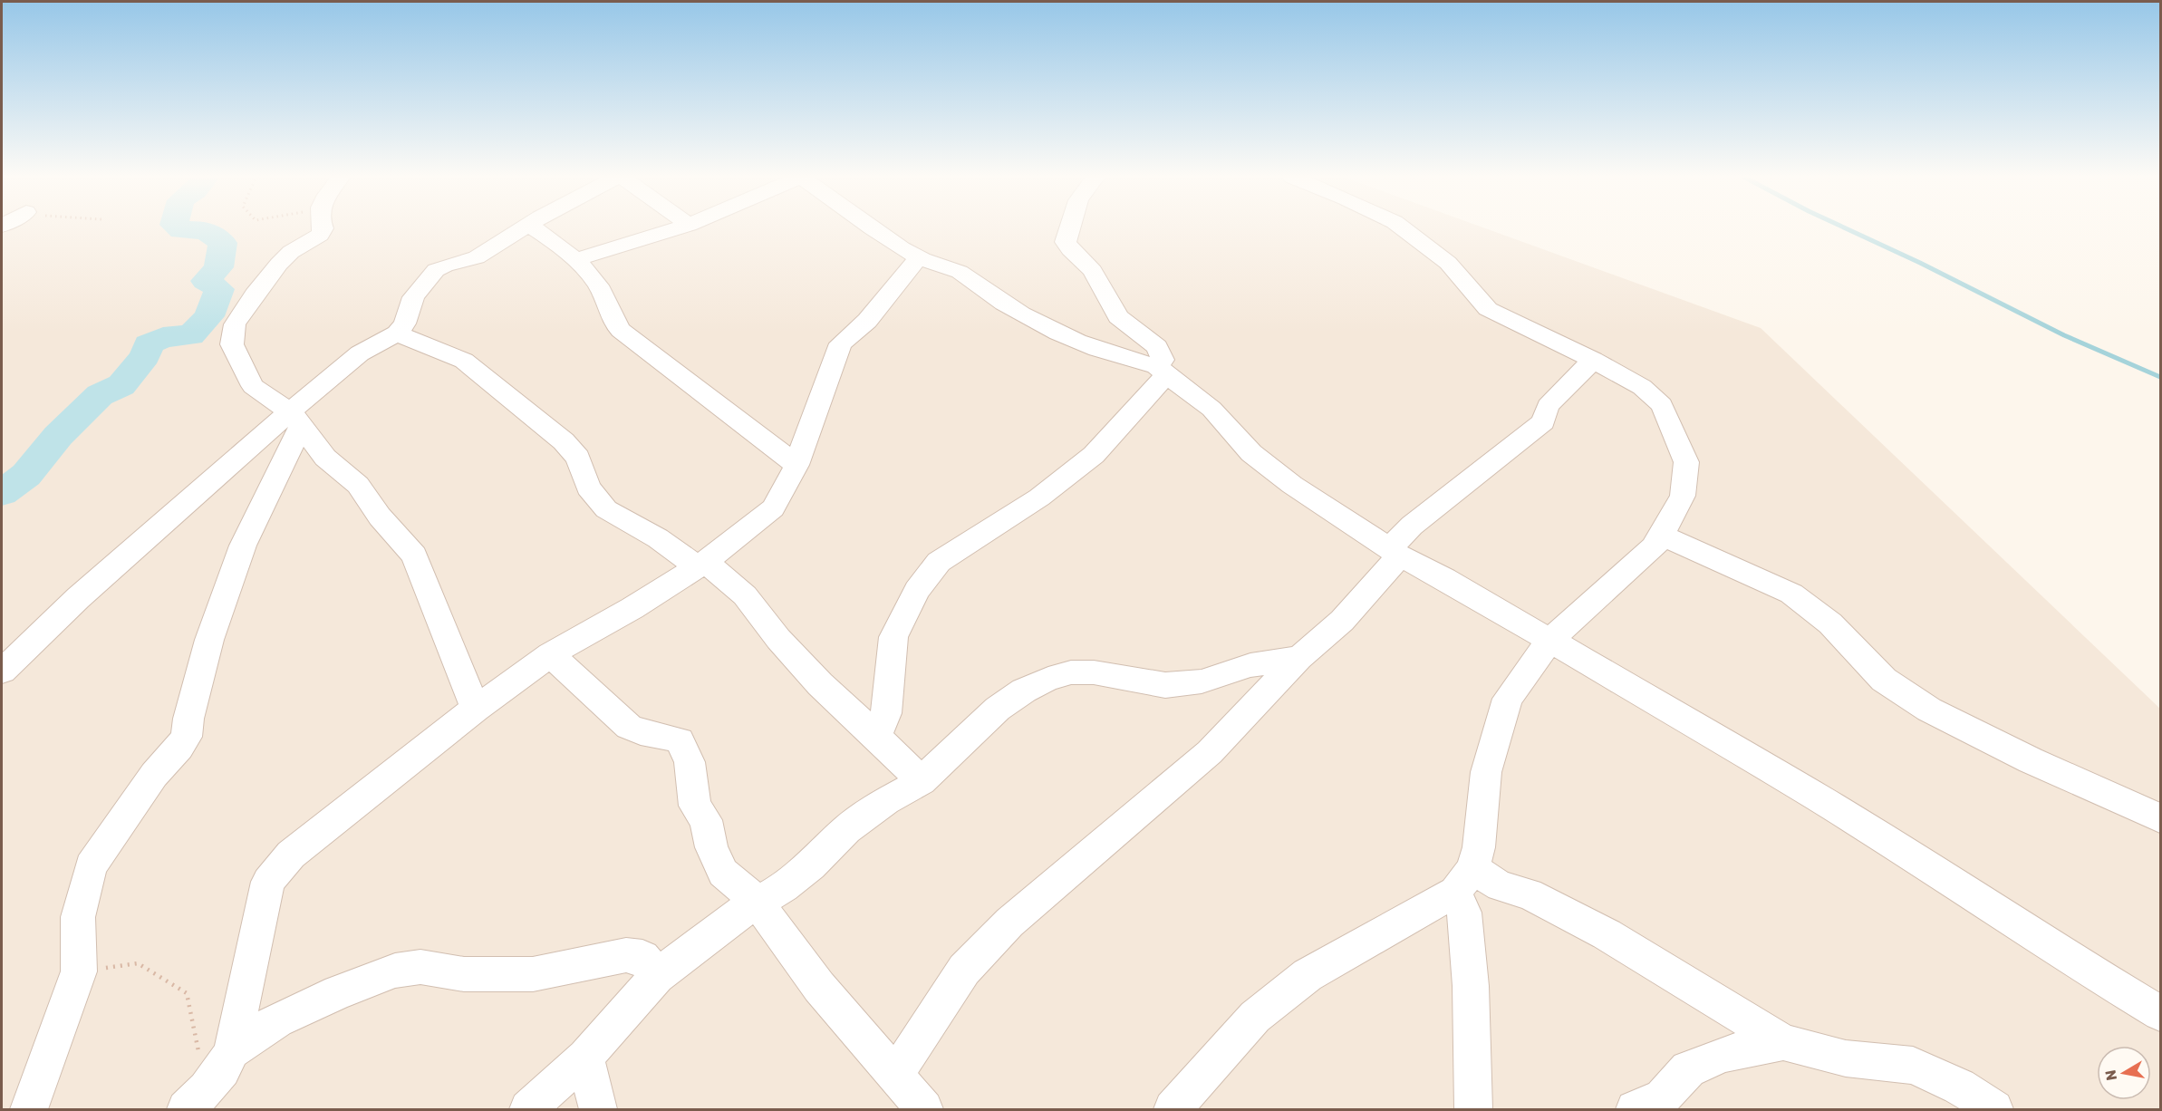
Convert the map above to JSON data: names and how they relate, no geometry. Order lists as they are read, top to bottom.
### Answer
{
  "north": "left"
}
